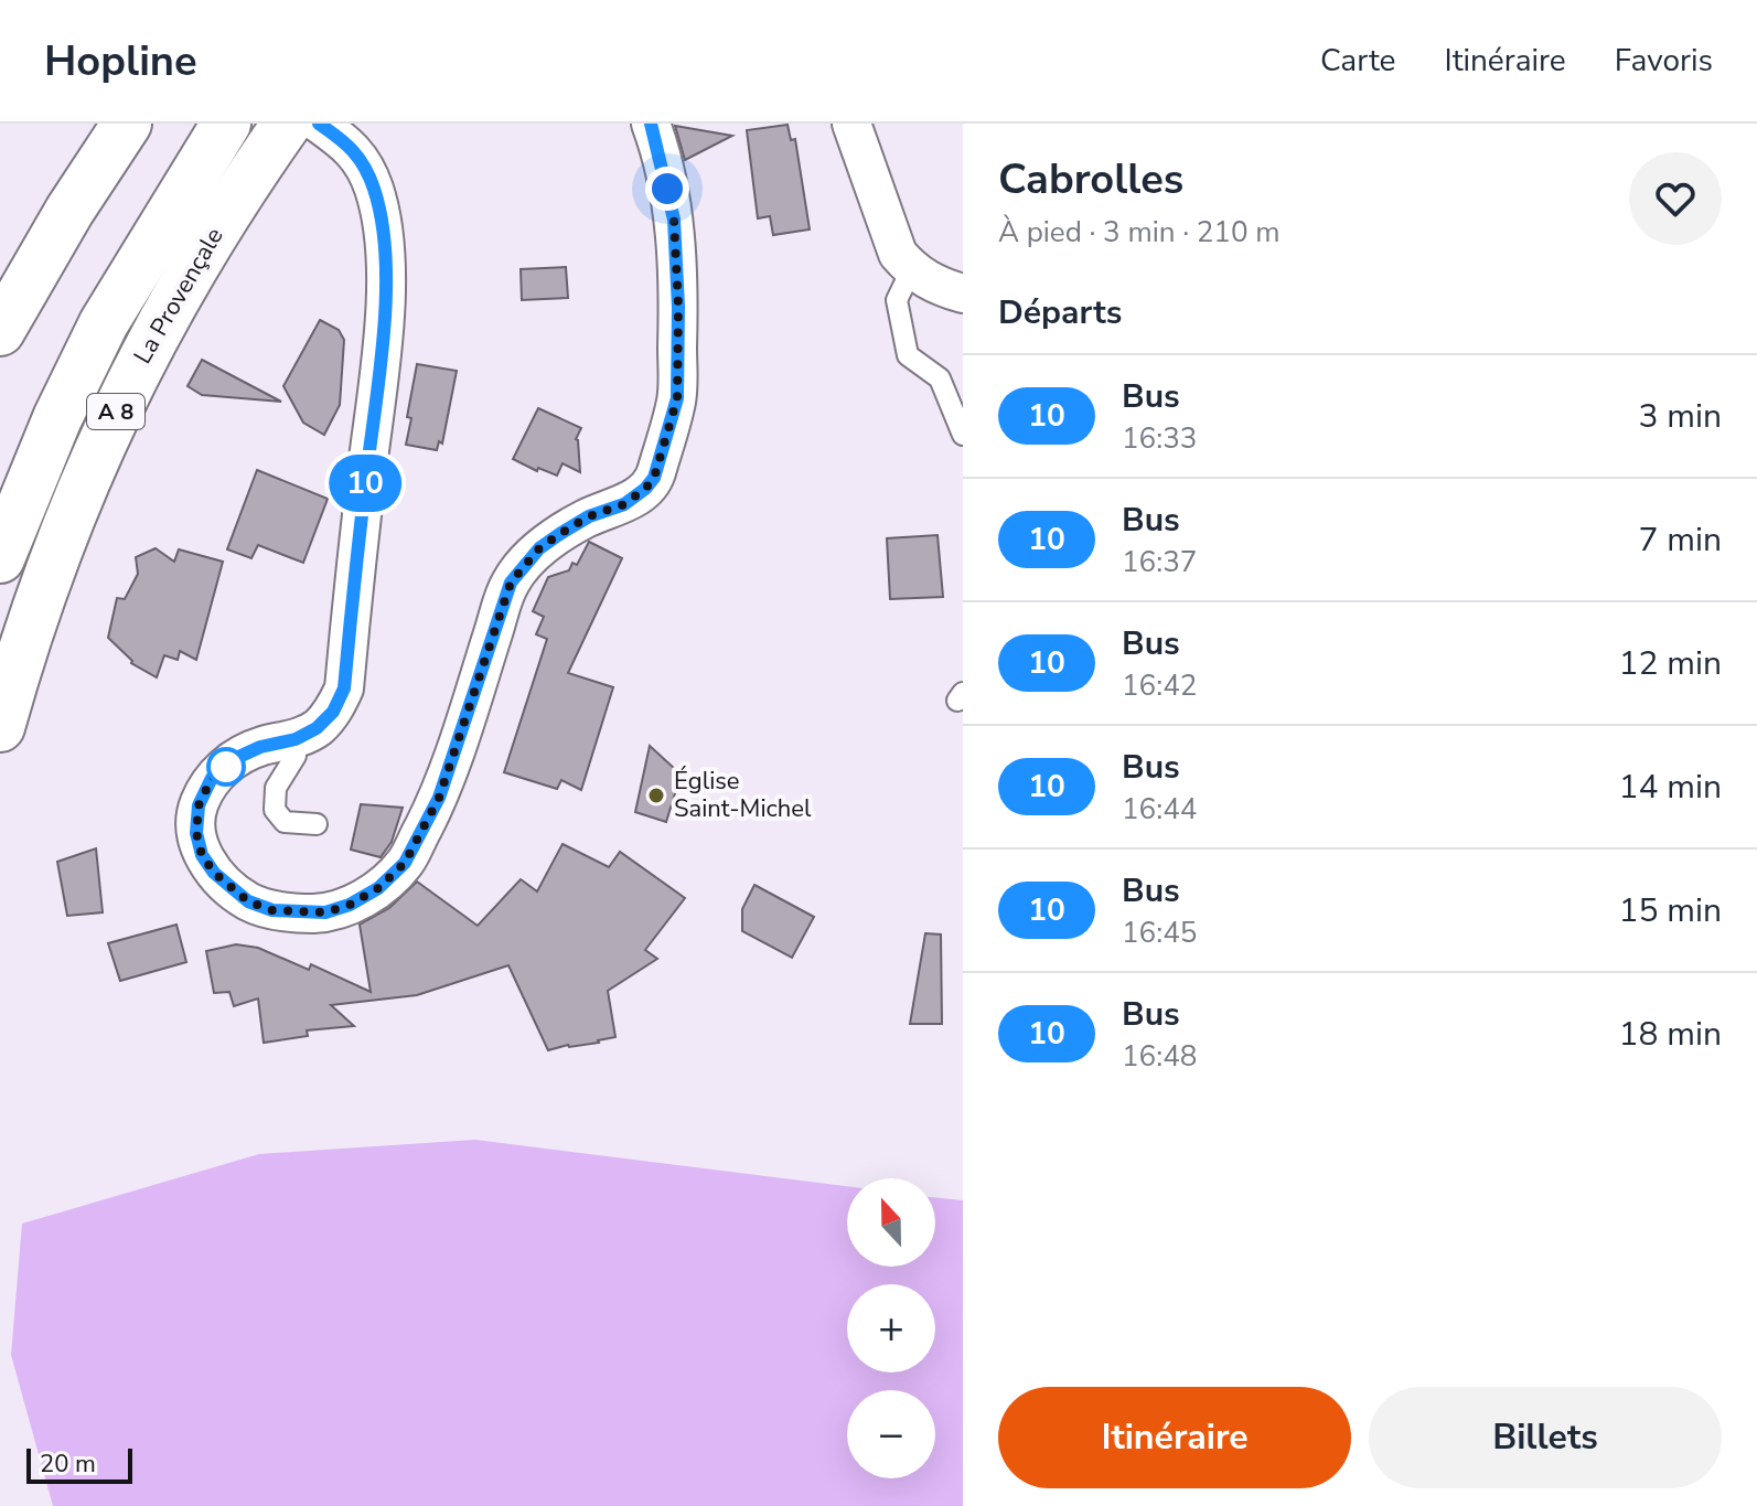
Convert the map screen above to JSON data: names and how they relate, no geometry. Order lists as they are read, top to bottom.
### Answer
{
  "streets": {
    "main road": ["La Provençale", "A 8"]
  },
  "places": ["Église Saint-Michel"],
  "lines": ["bus line 10"],
  "scale_bar": "20 m",
  "north": "top",
  "page": {
    "header": "Hopline",
    "nav": ["Carte", "Itinéraire", "Favoris"],
    "on_map": "10",
    "heading": [
      ["Cabrolles", "À pied · 3 min · 210 m"],
      "Départs"
    ],
    "list": [
      {
        "mark": "10",
        "name": "Bus",
        "note": "16:33",
        "value": "3 min"
      },
      {
        "mark": "10",
        "name": "Bus",
        "note": "16:37",
        "value": "7 min"
      },
      {
        "mark": "10",
        "name": "Bus",
        "note": "16:42",
        "value": "12 min"
      },
      {
        "mark": "10",
        "name": "Bus",
        "note": "16:44",
        "value": "14 min"
      },
      {
        "mark": "10",
        "name": "Bus",
        "note": "16:45",
        "value": "15 min"
      },
      {
        "mark": "10",
        "name": "Bus",
        "note": "16:48",
        "value": "18 min"
      }
    ],
    "map_buttons": ["+", "−"],
    "buttons": ["Itinéraire", "Billets"],
    "scale": "20 m"
  }
}
